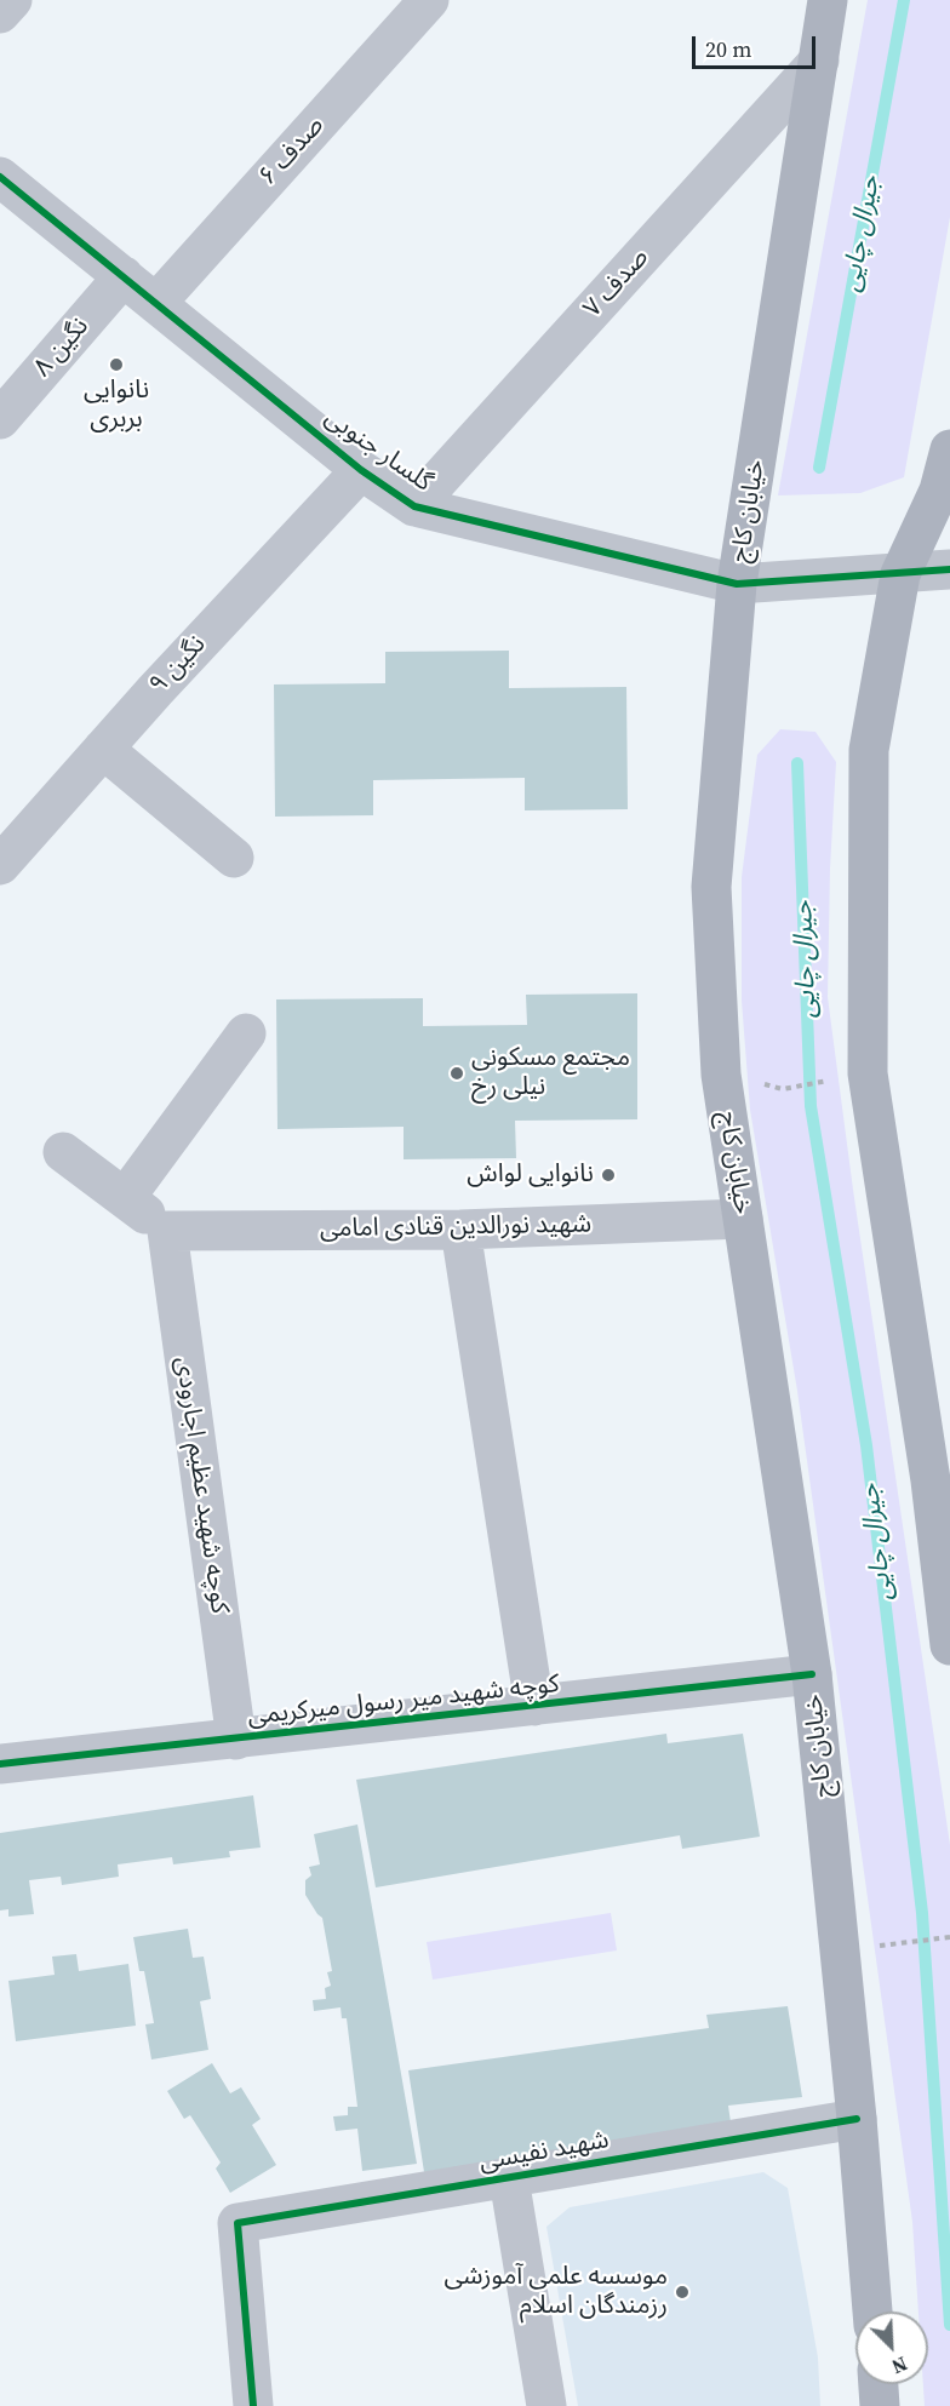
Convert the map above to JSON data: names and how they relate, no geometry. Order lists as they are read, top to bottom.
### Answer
{
  "streets": {
    "main road": ["خیابان کاج"],
    "street": [
      "صدف ۶",
      "صدف ۷",
      "نگین ۸",
      "گلسار جنوبی",
      "نگین ۹",
      "شهید نورالدین قنادی امامی",
      "کوچه شهید عظیم اجارودی",
      "کوچه شهید میر رسول میرکریمی",
      "شهید نفیسی"
    ]
  },
  "crossings": [
    ["صدف ۶", "گلسار جنوبی"],
    ["صدف ۷", "گلسار جنوبی"],
    ["صدف ۷", "خیابان کاج"],
    ["نگین ۸", "گلسار جنوبی"],
    ["گلسار جنوبی", "خیابان کاج"],
    ["گلسار جنوبی", "نگین ۹"],
    ["خیابان کاج", "شهید نورالدین قنادی امامی"],
    ["خیابان کاج", "کوچه شهید میر رسول میرکریمی"],
    ["خیابان کاج", "شهید نفیسی"],
    ["شهید نورالدین قنادی امامی", "کوچه شهید عظیم اجارودی"],
    ["کوچه شهید عظیم اجارودی", "کوچه شهید میر رسول میرکریمی"]
  ],
  "water": ["جیرال چایی"],
  "places": [
    "نانوایی بربری",
    "مجتمع مسکونی نیلی رخ",
    "نانوایی لواش",
    "موسسه علمی آموزشی رزمندگان اسلام"
  ],
  "scale_bar": "20 m",
  "north": "bottom right"
}
